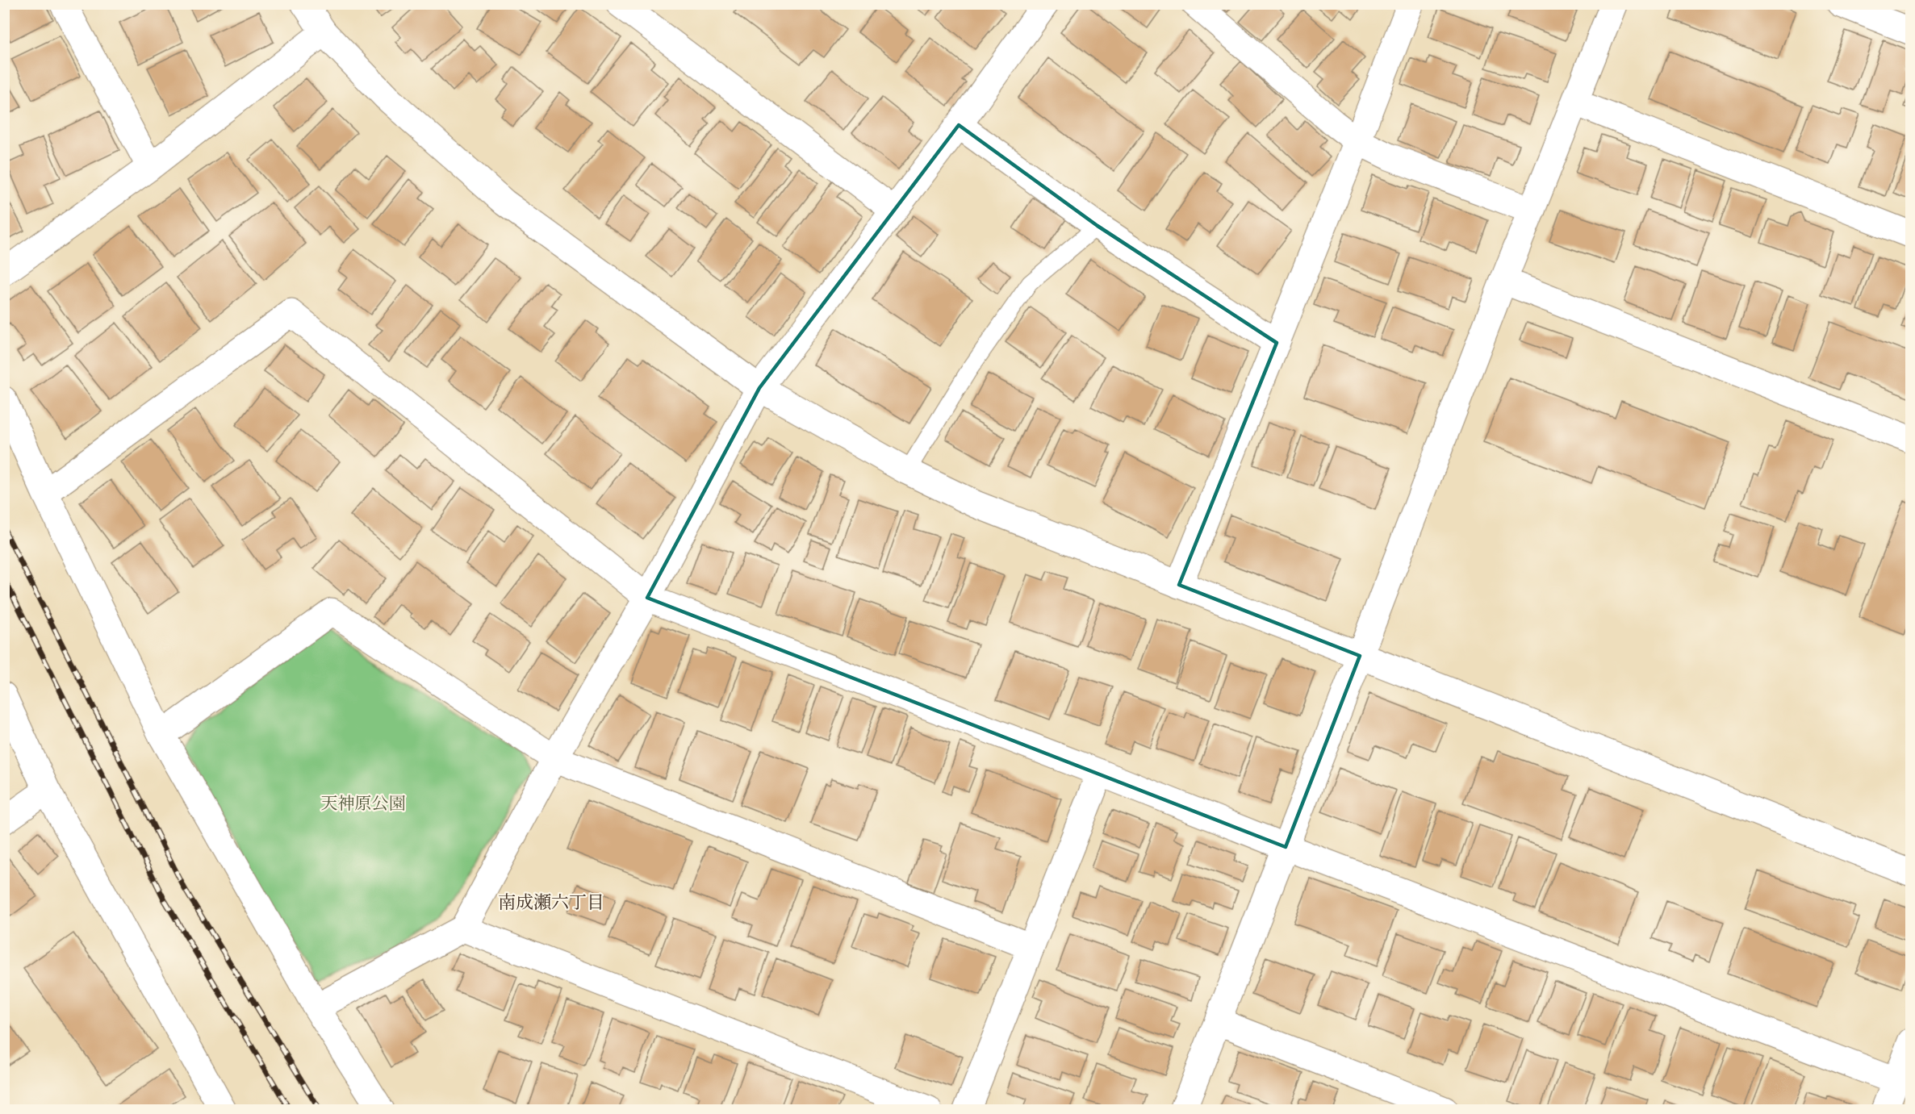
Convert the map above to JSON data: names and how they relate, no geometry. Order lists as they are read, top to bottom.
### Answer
{
  "districts": ["南成瀬六丁目"],
  "parks": ["天神原公園"]
}
